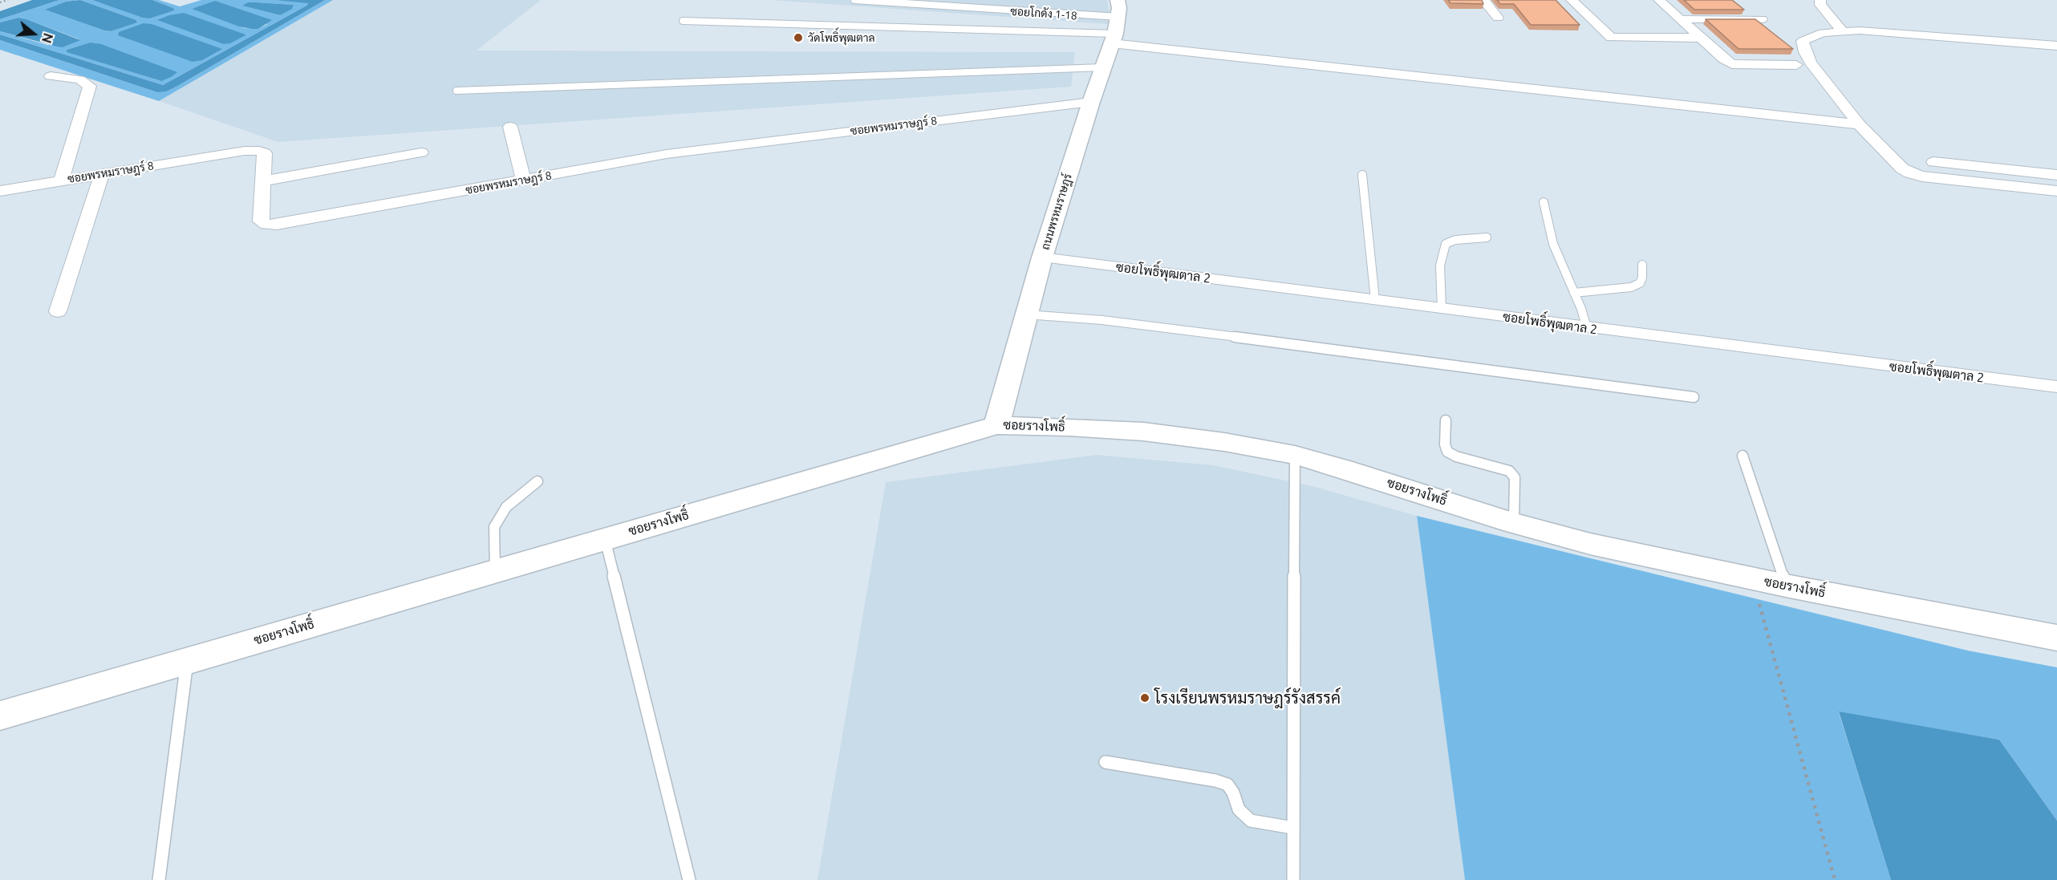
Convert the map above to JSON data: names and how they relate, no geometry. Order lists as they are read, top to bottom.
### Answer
{
  "streets": {
    "street": [
      "ซอยพรหมราษฎร์ 8",
      "ถนนพรหมราษฎร์",
      "ซอยโพธิ์พุฒตาล 2",
      "ซอยรางโพธิ์"
    ],
    "lane": ["ซอยโกดัง 1-18"]
  },
  "crossings": [
    ["ซอยโกดัง 1-18", "ถนนพรหมราษฎร์"],
    ["ซอยพรหมราษฎร์ 8", "ถนนพรหมราษฎร์"],
    ["ถนนพรหมราษฎร์", "ซอยโพธิ์พุฒตาล 2"],
    ["ถนนพรหมราษฎร์", "ซอยรางโพธิ์"]
  ],
  "places": ["วัดโพธิ์พุฒตาล", "โรงเรียนพรหมราษฎร์รังสรรค์"],
  "north": "right"
}
